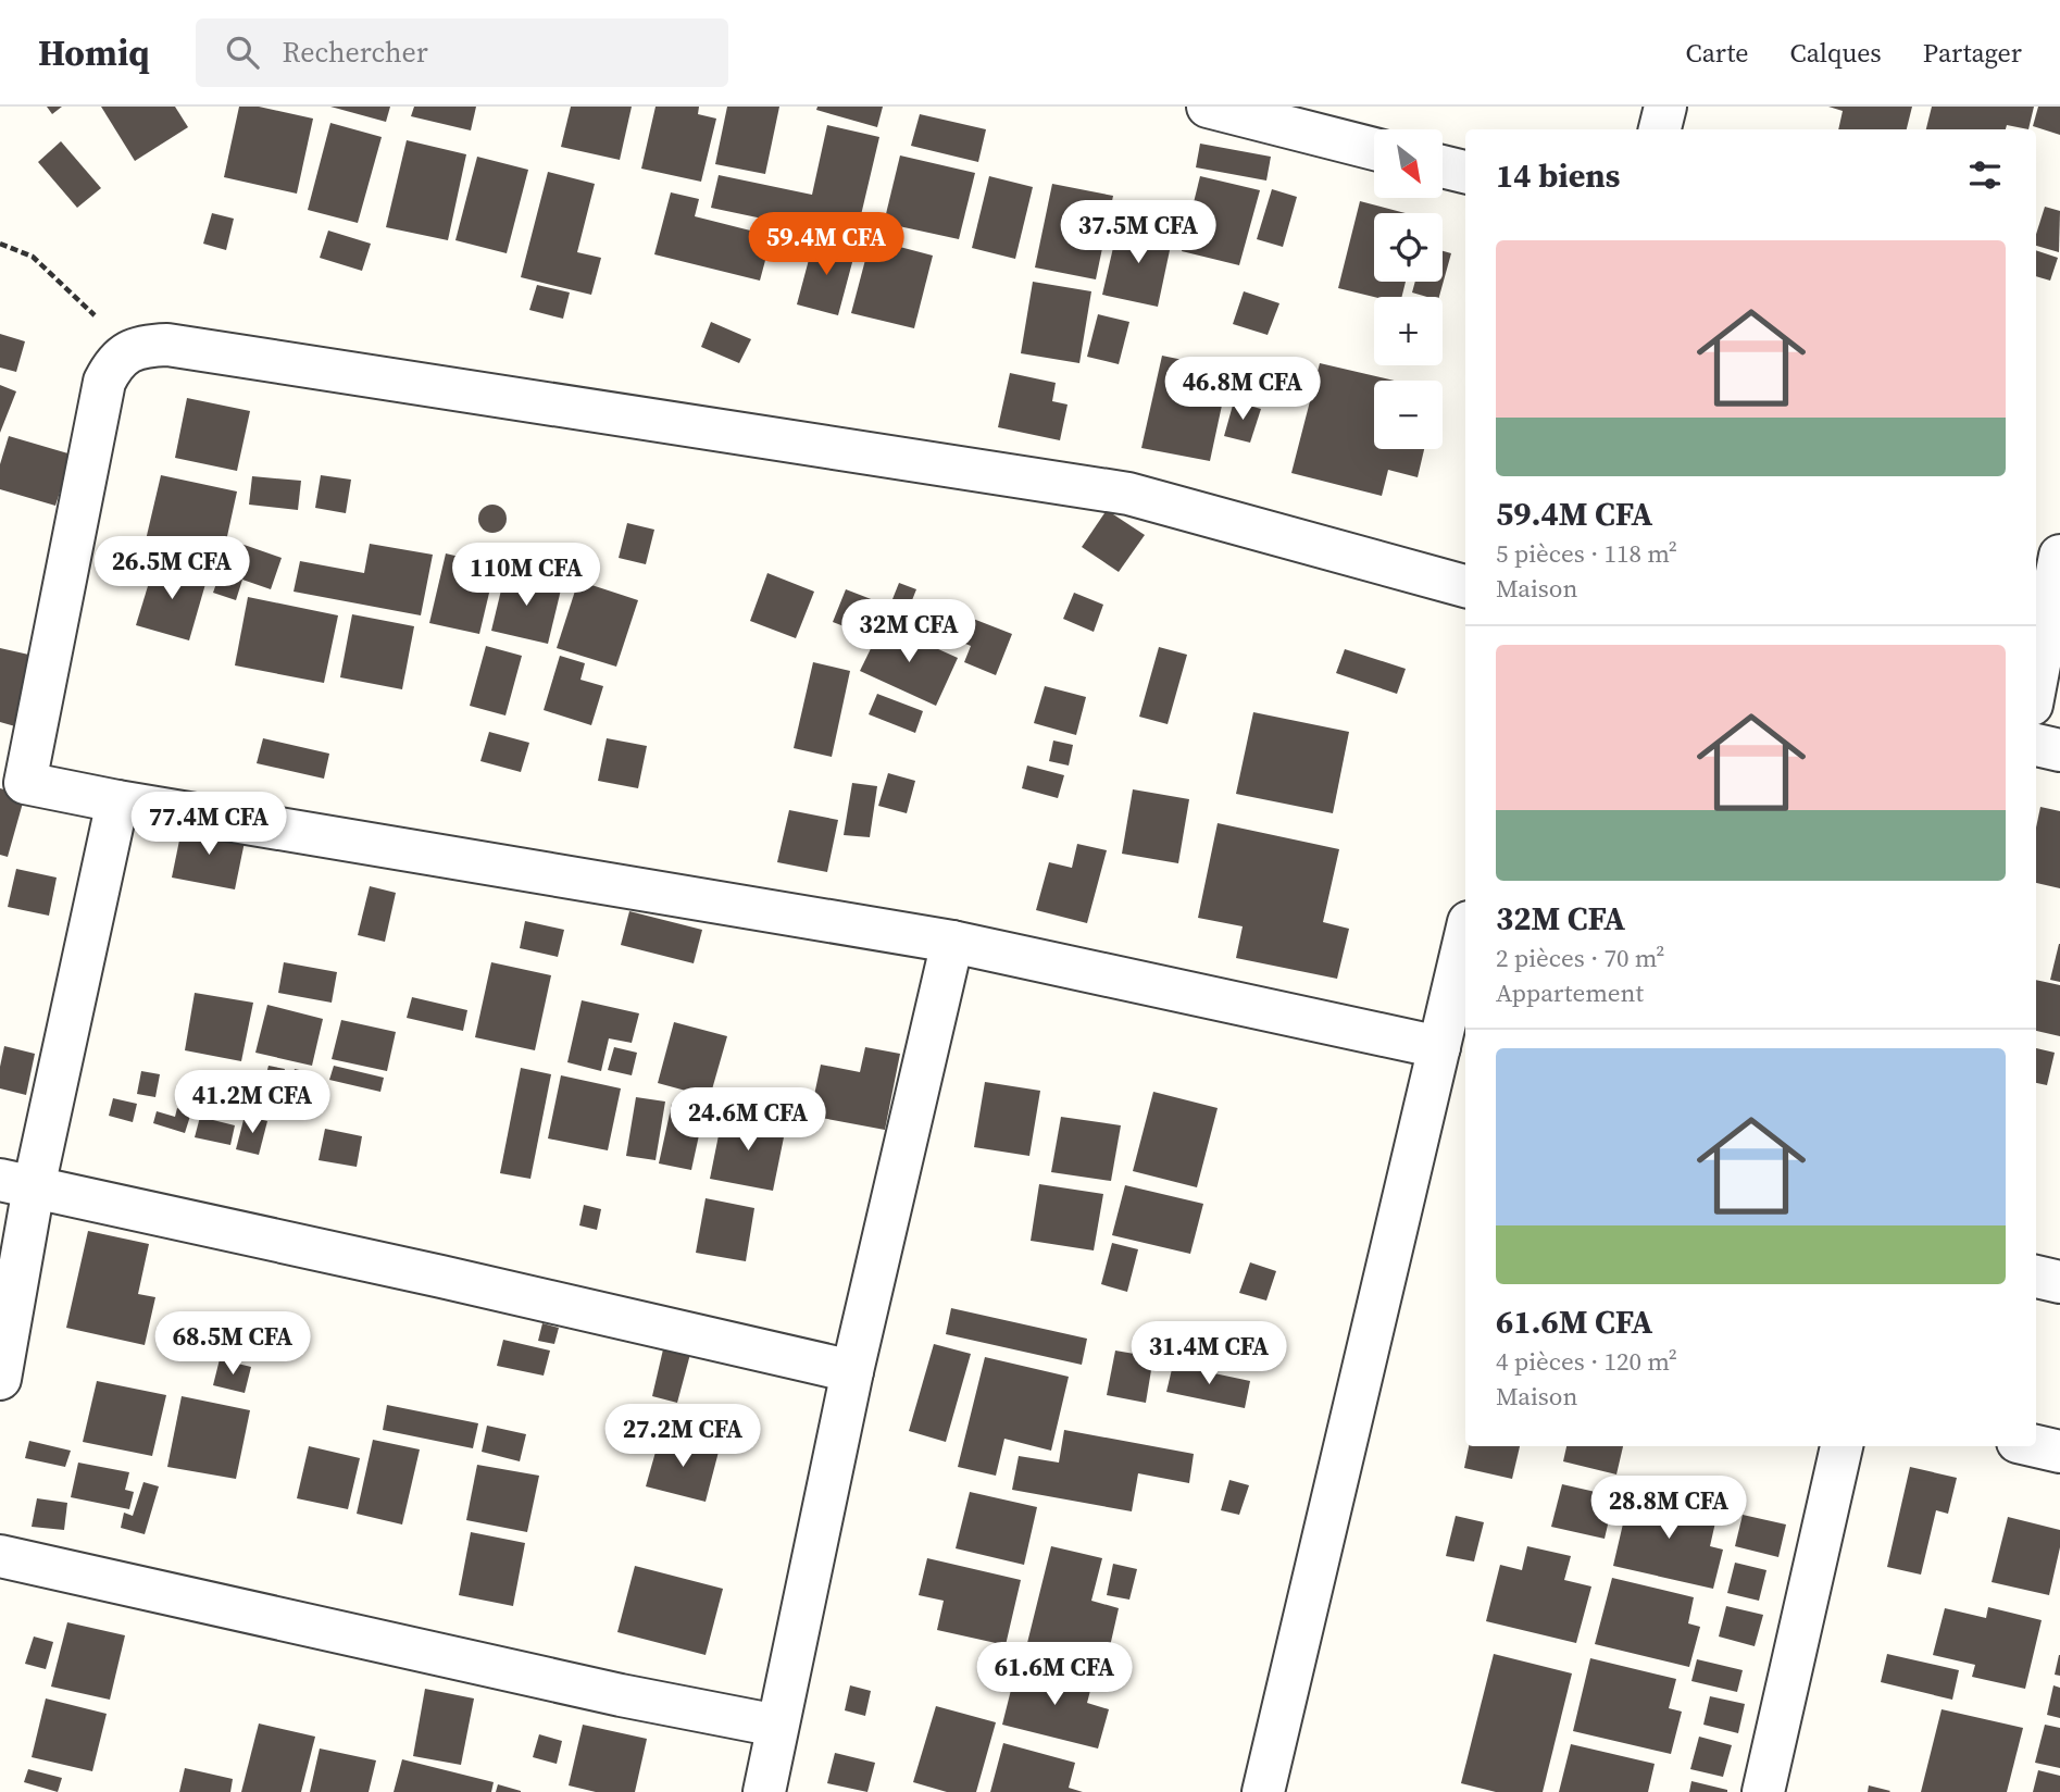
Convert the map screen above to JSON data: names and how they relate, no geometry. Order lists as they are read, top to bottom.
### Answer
{
  "north": "bottom right",
  "page": {
    "header": "Homiq",
    "search": "Rechercher",
    "nav": ["Carte", "Calques", "Partager"],
    "map_buttons": ["+", "−"],
    "heading": "14 biens",
    "price": [
      "37.5M CFA",
      "59.4M CFA",
      "46.8M CFA",
      "26.5M CFA",
      "110M CFA",
      "32M CFA",
      "77.4M CFA",
      "41.2M CFA",
      "24.6M CFA",
      "68.5M CFA",
      "31.4M CFA",
      "27.2M CFA",
      "28.8M CFA",
      "61.6M CFA"
    ],
    "list": [
      {
        "name": "59.4M CFA",
        "note": "5 pièces · 118 m² · Maison"
      },
      {
        "name": "32M CFA",
        "note": "2 pièces · 70 m² · Appartement"
      },
      {
        "name": "61.6M CFA",
        "note": "4 pièces · 120 m² · Maison"
      }
    ]
  }
}
